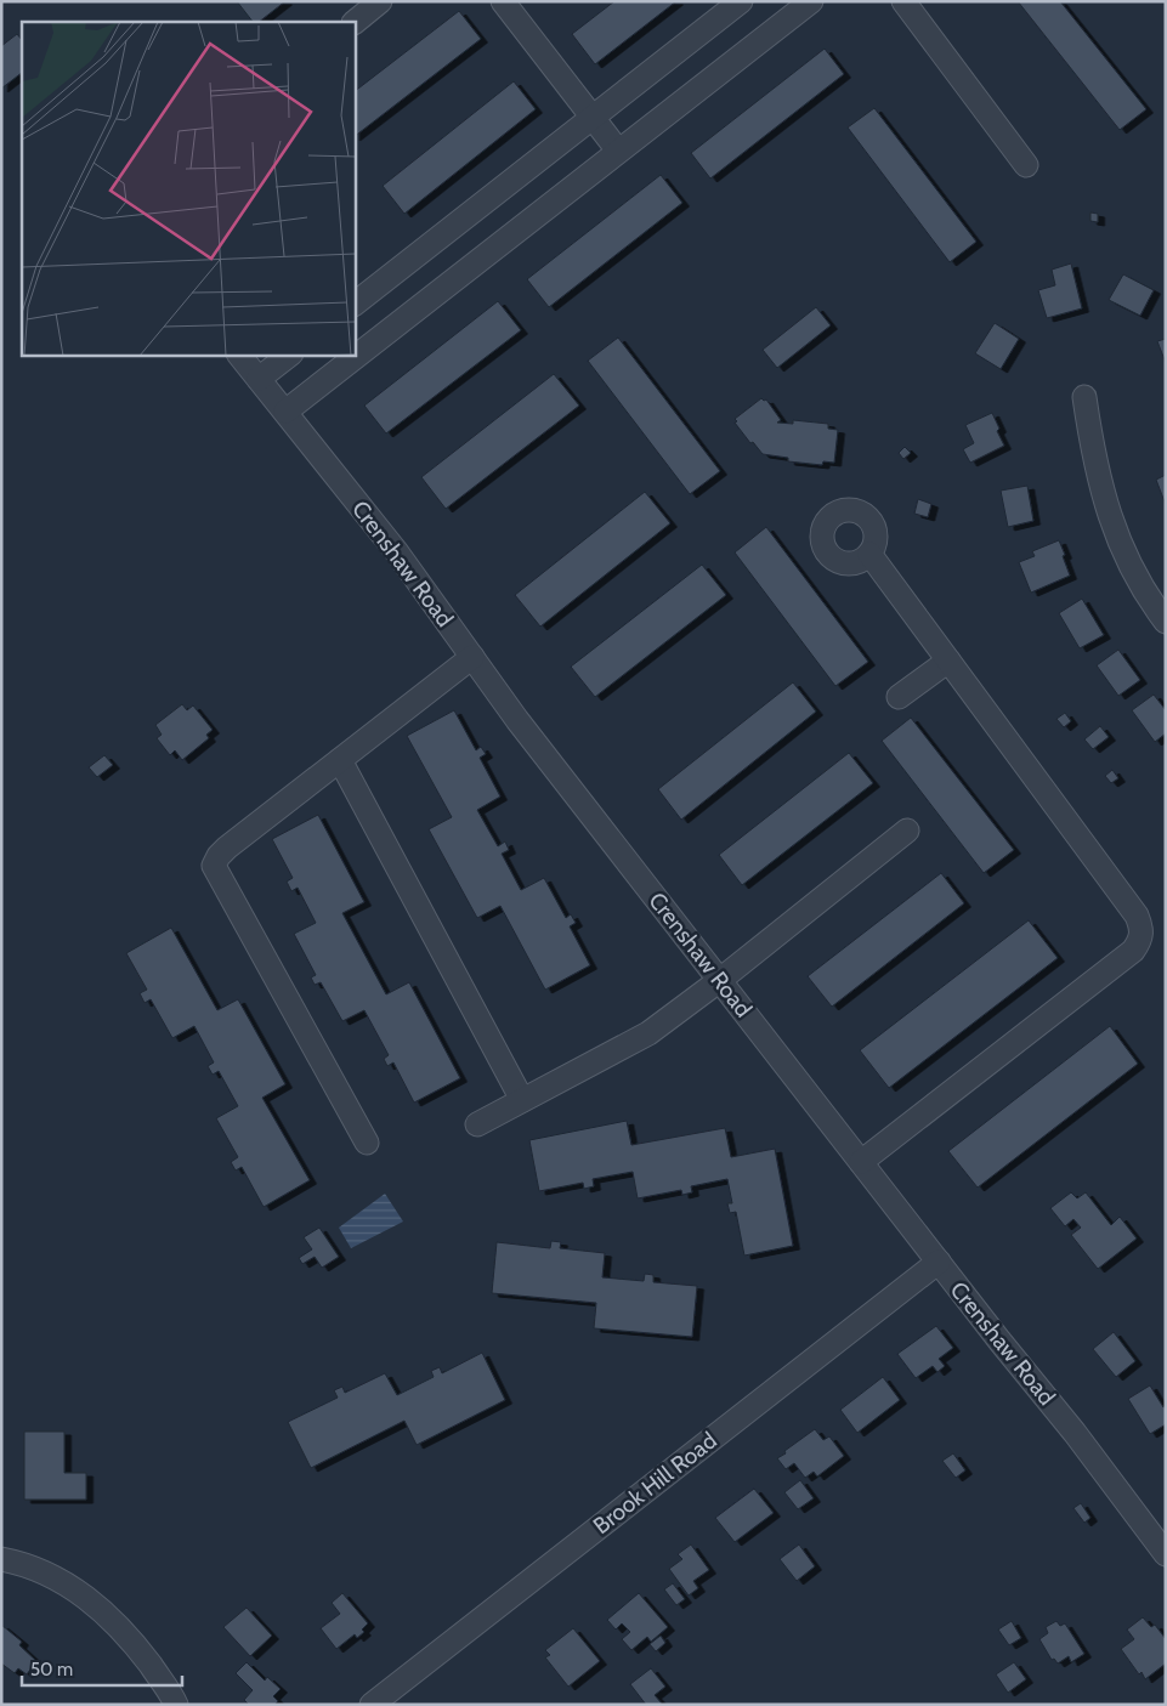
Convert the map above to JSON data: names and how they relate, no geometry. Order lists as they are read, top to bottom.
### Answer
{
  "streets": {
    "street": ["Crenshaw Road", "Brook Hill Road"]
  },
  "crossings": [
    ["Crenshaw Road", "Brook Hill Road"]
  ],
  "scale_bar": "50 m"
}
